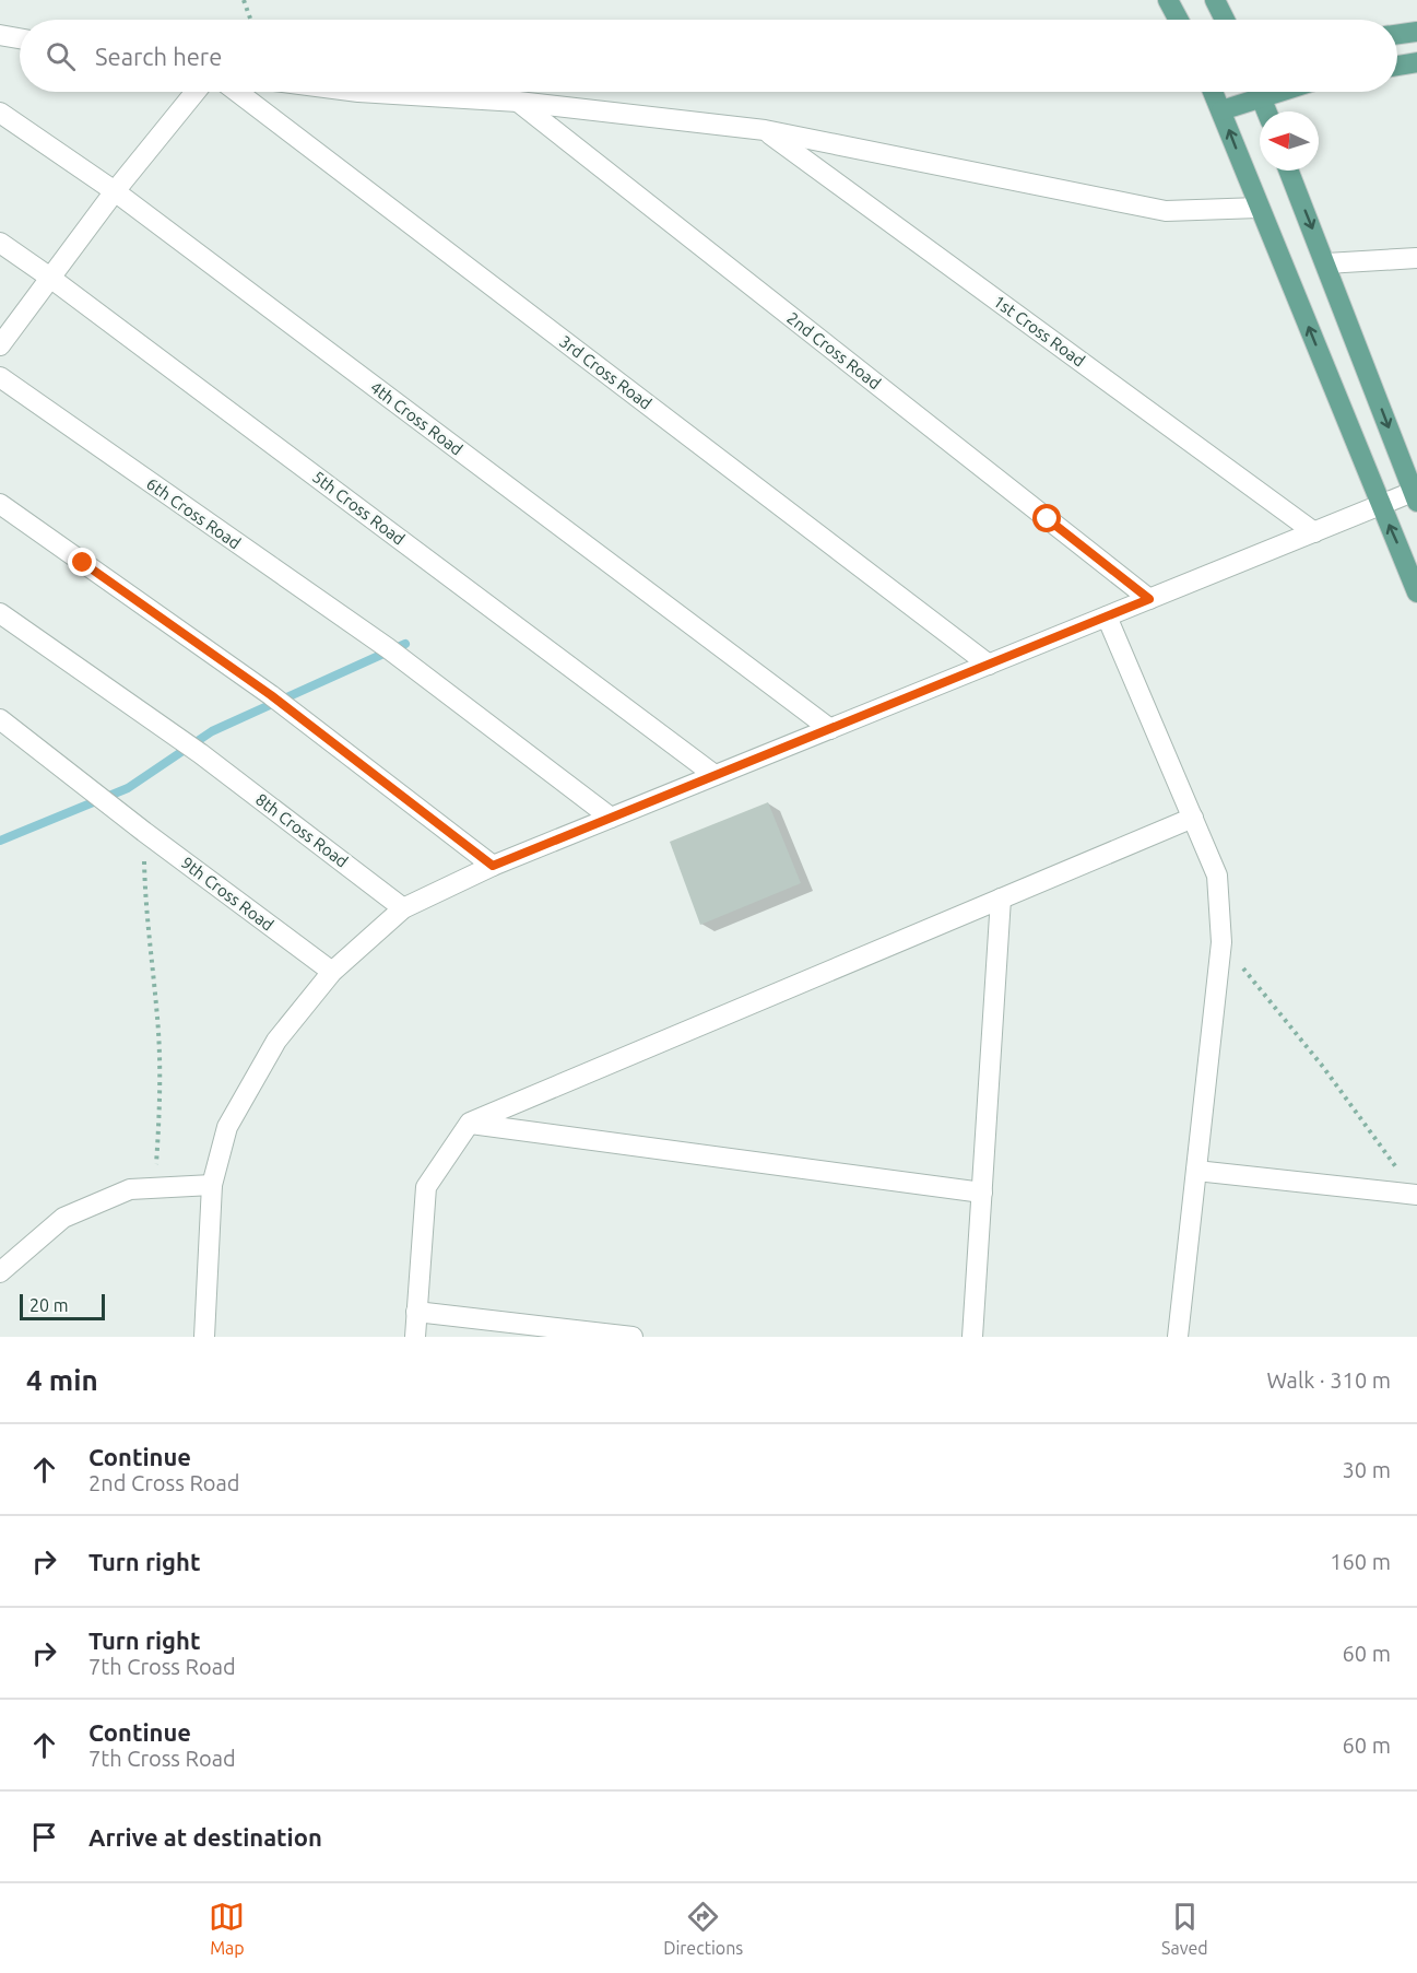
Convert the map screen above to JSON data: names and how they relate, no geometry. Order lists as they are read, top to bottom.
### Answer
{
  "streets": {
    "street": [
      "1st Cross Road",
      "2nd Cross Road",
      "3rd Cross Road",
      "4th Cross Road",
      "5th Cross Road",
      "6th Cross Road",
      "8th Cross Road",
      "9th Cross Road"
    ]
  },
  "scale_bar": "20 m",
  "north": "left",
  "page": {
    "search": "Search here",
    "scale": "20 m",
    "heading": ["4 min", "Walk · 310 m"],
    "list": [
      ["Continue", "2nd Cross Road", "30 m"],
      ["Turn right", "160 m"],
      ["Turn right", "7th Cross Road", "60 m"],
      ["Continue", "7th Cross Road", "60 m"],
      "Arrive at destination"
    ],
    "nav": ["Map", "Directions", "Saved"]
  }
}
